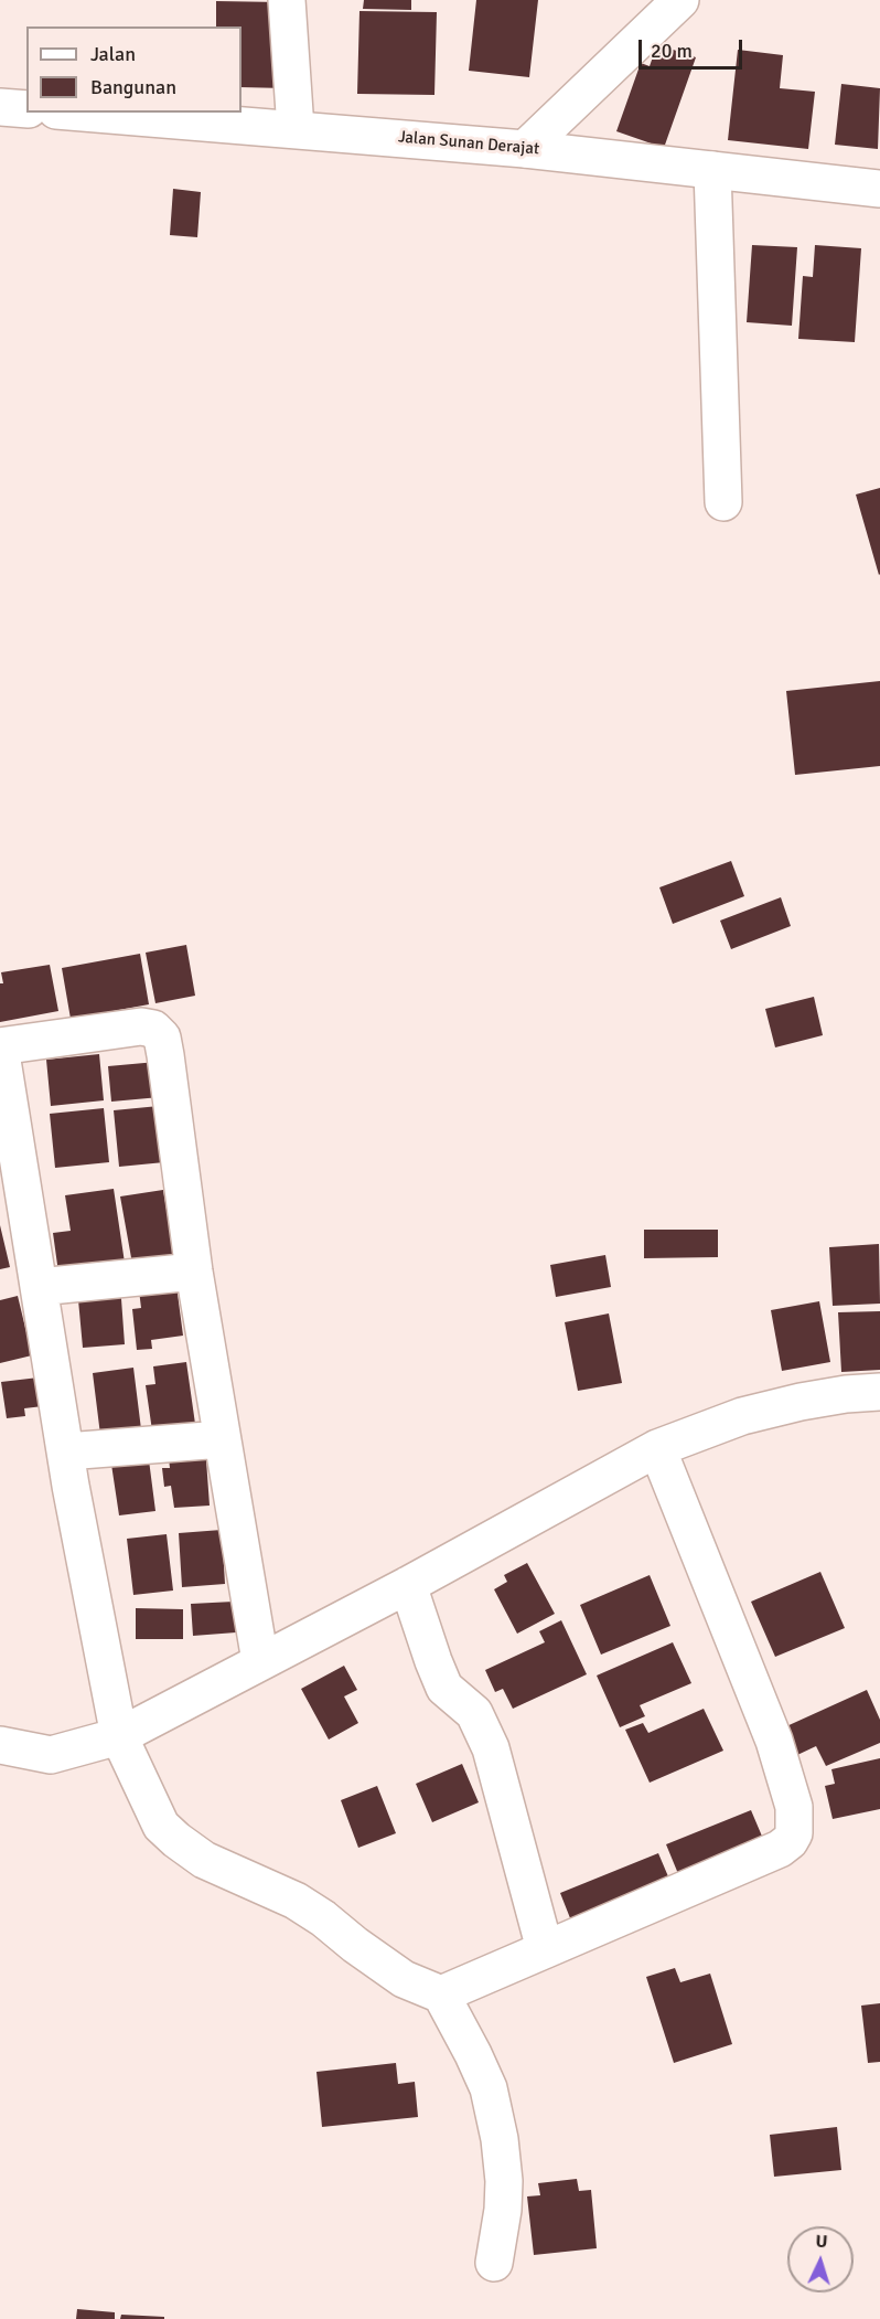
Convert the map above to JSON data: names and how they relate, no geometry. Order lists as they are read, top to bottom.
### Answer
{
  "streets": {
    "street": ["Jalan Sunan Derajat"]
  },
  "legend": ["Jalan", "Bangunan"],
  "scale_bar": "20 m",
  "north": "top"
}
